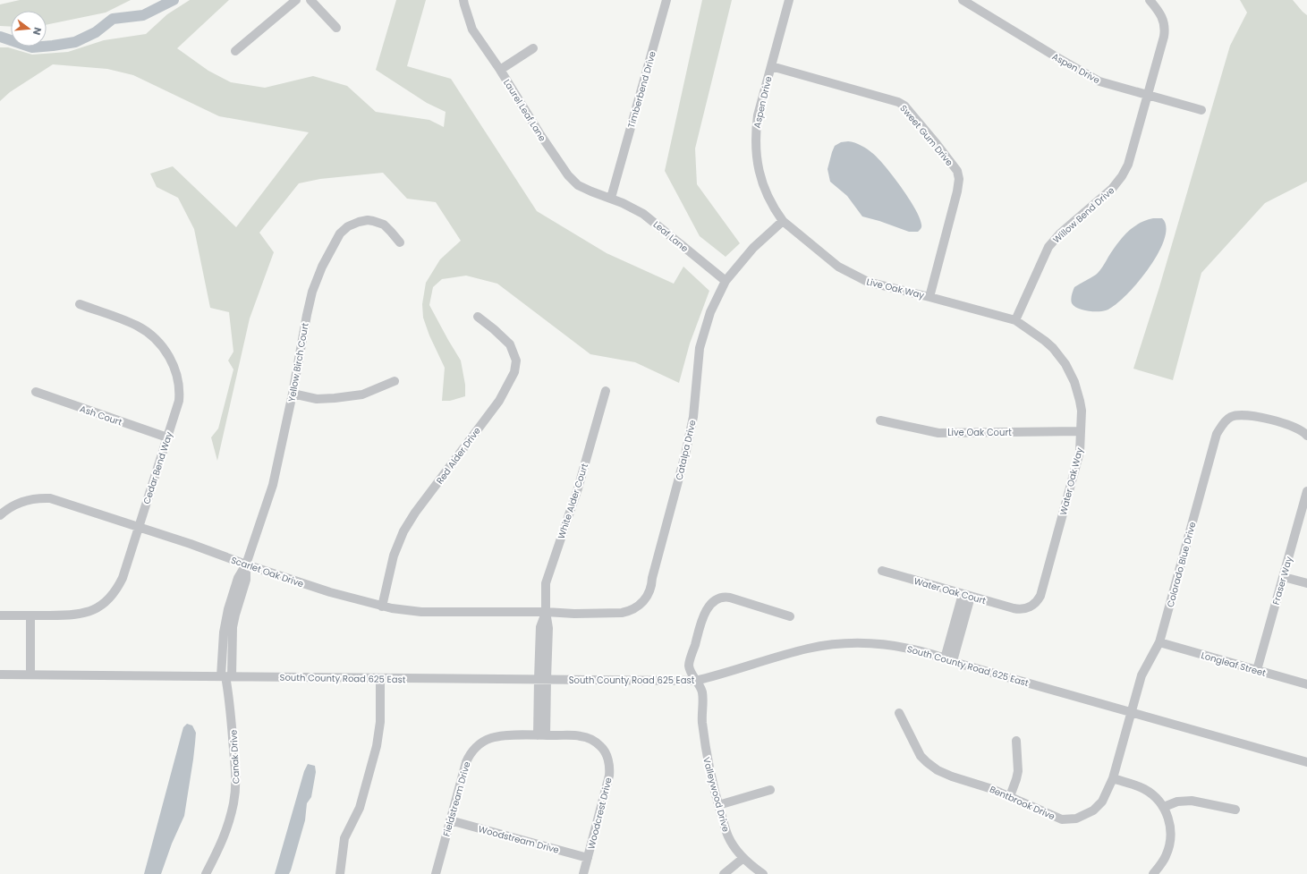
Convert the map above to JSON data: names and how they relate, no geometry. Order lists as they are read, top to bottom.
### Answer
{
  "streets": {
    "street": [
      "Aspen Drive",
      "Timberbend Drive",
      "Laurel Leaf Lane",
      "Sweet Gum Drive",
      "Willow Bend Drive",
      "Leaf Lane",
      "Live Oak Way",
      "Yellow Birch Court",
      "Ash Court",
      "Live Oak Court",
      "Catalpa Drive",
      "Red Alder Drive",
      "Cedar Bend Way",
      "Water Oak Way",
      "White Alder Court",
      "Colorado Blue Drive",
      "Scarlet Oak Drive",
      "Fraser Way",
      "Water Oak Court",
      "Longleaf Street",
      "South County Road 625 East",
      "Canak Drive",
      "Valleywood Drive",
      "Fieldstream Drive",
      "Bentbrook Drive",
      "Woodcrest Drive",
      "Woodstream Drive"
    ]
  },
  "crossings": [
    ["Aspen Drive", "Sweet Gum Drive"],
    ["Aspen Drive", "Willow Bend Drive"],
    ["Aspen Drive", "Live Oak Way"],
    ["Aspen Drive", "Catalpa Drive"],
    ["Timberbend Drive", "Laurel Leaf Lane"],
    ["Timberbend Drive", "Leaf Lane"],
    ["Laurel Leaf Lane", "Leaf Lane"],
    ["Sweet Gum Drive", "Live Oak Way"],
    ["Willow Bend Drive", "Live Oak Way"],
    ["Willow Bend Drive", "Water Oak Way"],
    ["Leaf Lane", "Catalpa Drive"],
    ["Live Oak Way", "Catalpa Drive"],
    ["Live Oak Way", "Water Oak Way"],
    ["Yellow Birch Court", "Scarlet Oak Drive"],
    ["Yellow Birch Court", "South County Road 625 East"],
    ["Yellow Birch Court", "Canak Drive"],
    ["Ash Court", "Cedar Bend Way"],
    ["Live Oak Court", "Water Oak Way"],
    ["Catalpa Drive", "White Alder Court"],
    ["Catalpa Drive", "Scarlet Oak Drive"],
    ["Red Alder Drive", "Scarlet Oak Drive"],
    ["Cedar Bend Way", "Scarlet Oak Drive"],
    ["Water Oak Way", "Water Oak Court"],
    ["White Alder Court", "Scarlet Oak Drive"],
    ["White Alder Court", "South County Road 625 East"],
    ["Colorado Blue Drive", "Longleaf Street"],
    ["Colorado Blue Drive", "South County Road 625 East"],
    ["Colorado Blue Drive", "Bentbrook Drive"],
    ["Fraser Way", "Longleaf Street"],
    ["South County Road 625 East", "Canak Drive"],
    ["South County Road 625 East", "Valleywood Drive"],
    ["South County Road 625 East", "Bentbrook Drive"],
    ["Fieldstream Drive", "Woodcrest Drive"],
    ["Fieldstream Drive", "Woodstream Drive"],
    ["Woodcrest Drive", "Woodstream Drive"]
  ],
  "north": "right"
}
